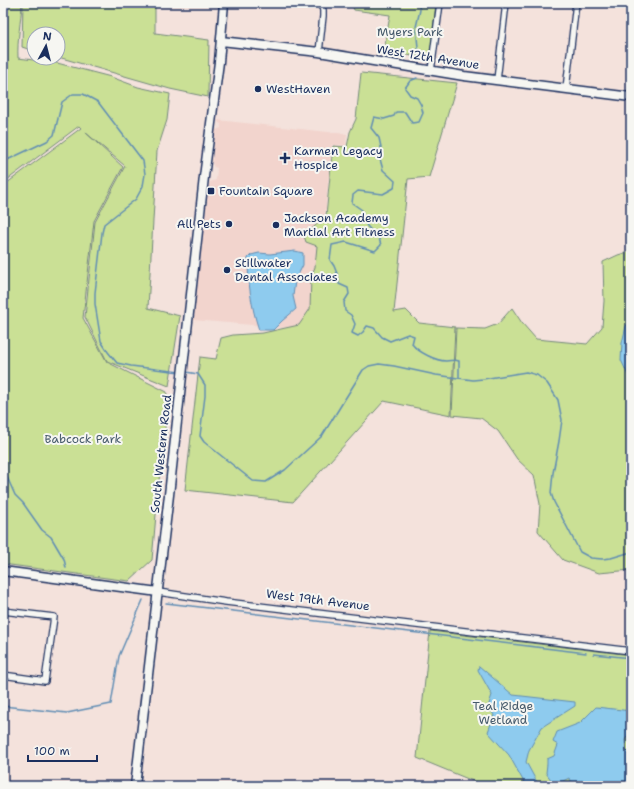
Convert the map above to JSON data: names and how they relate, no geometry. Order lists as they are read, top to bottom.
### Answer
{
  "streets": {
    "main road": ["West 12th Avenue", "South Western Road", "West 19th Avenue"]
  },
  "crossings": [
    ["West 12th Avenue", "South Western Road"],
    ["South Western Road", "West 19th Avenue"]
  ],
  "parks": ["Myers Park", "Babcock Park", "Teal Ridge Wetland"],
  "places": {
    "other": [
      "WestHaven",
      "All Pets",
      "Jackson Academy Martial Art Fitness",
      "Stillwater Dental Associates"
    ],
    "health": ["Karmen Legacy Hospice"],
    "transit": ["Fountain Square"]
  },
  "scale_bar": "100 m",
  "north": "top"
}
